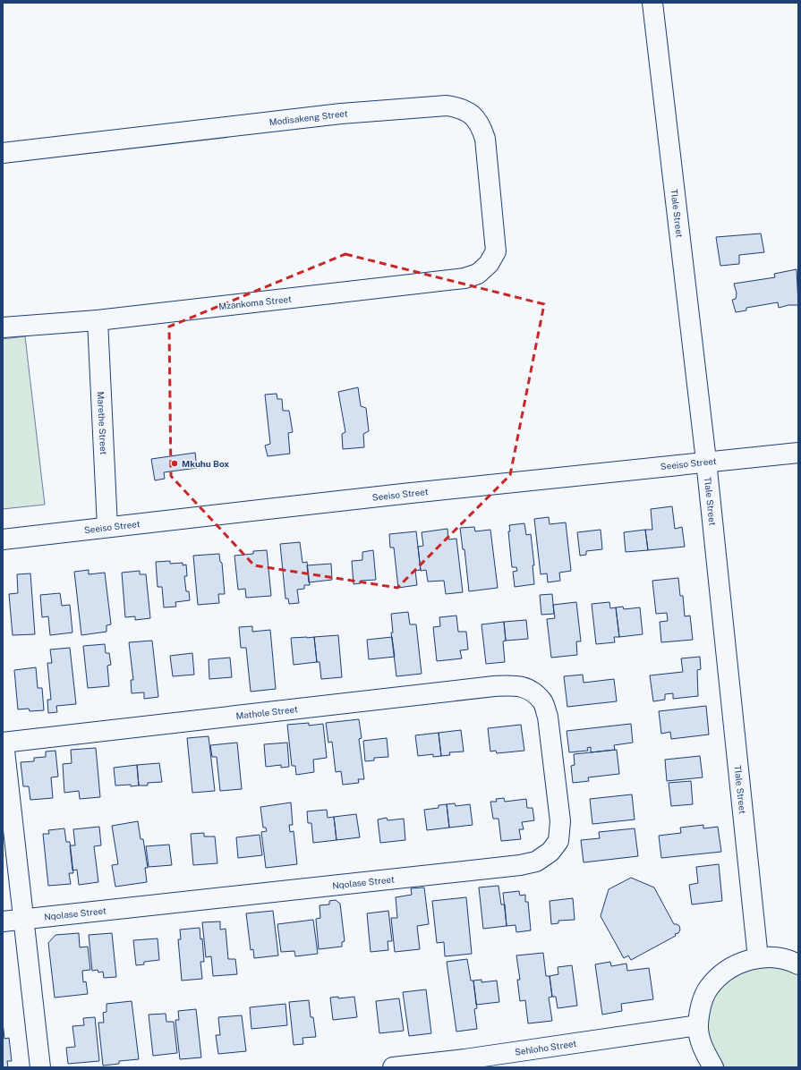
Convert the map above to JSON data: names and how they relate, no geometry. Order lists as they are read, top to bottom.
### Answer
{
  "streets": {
    "street": [
      "Modisakeng Street",
      "Tlale Street",
      "Mzankoma Street",
      "Marethe Street",
      "Seeiso Street",
      "Mathole Street",
      "Nqolase Street",
      "Sehloho Street"
    ]
  },
  "crossings": [
    ["Modisakeng Street", "Mzankoma Street"],
    ["Tlale Street", "Seeiso Street"],
    ["Mzankoma Street", "Marethe Street"],
    ["Marethe Street", "Seeiso Street"],
    ["Mathole Street", "Nqolase Street"]
  ],
  "places": ["Mkuhu Box"]
}
